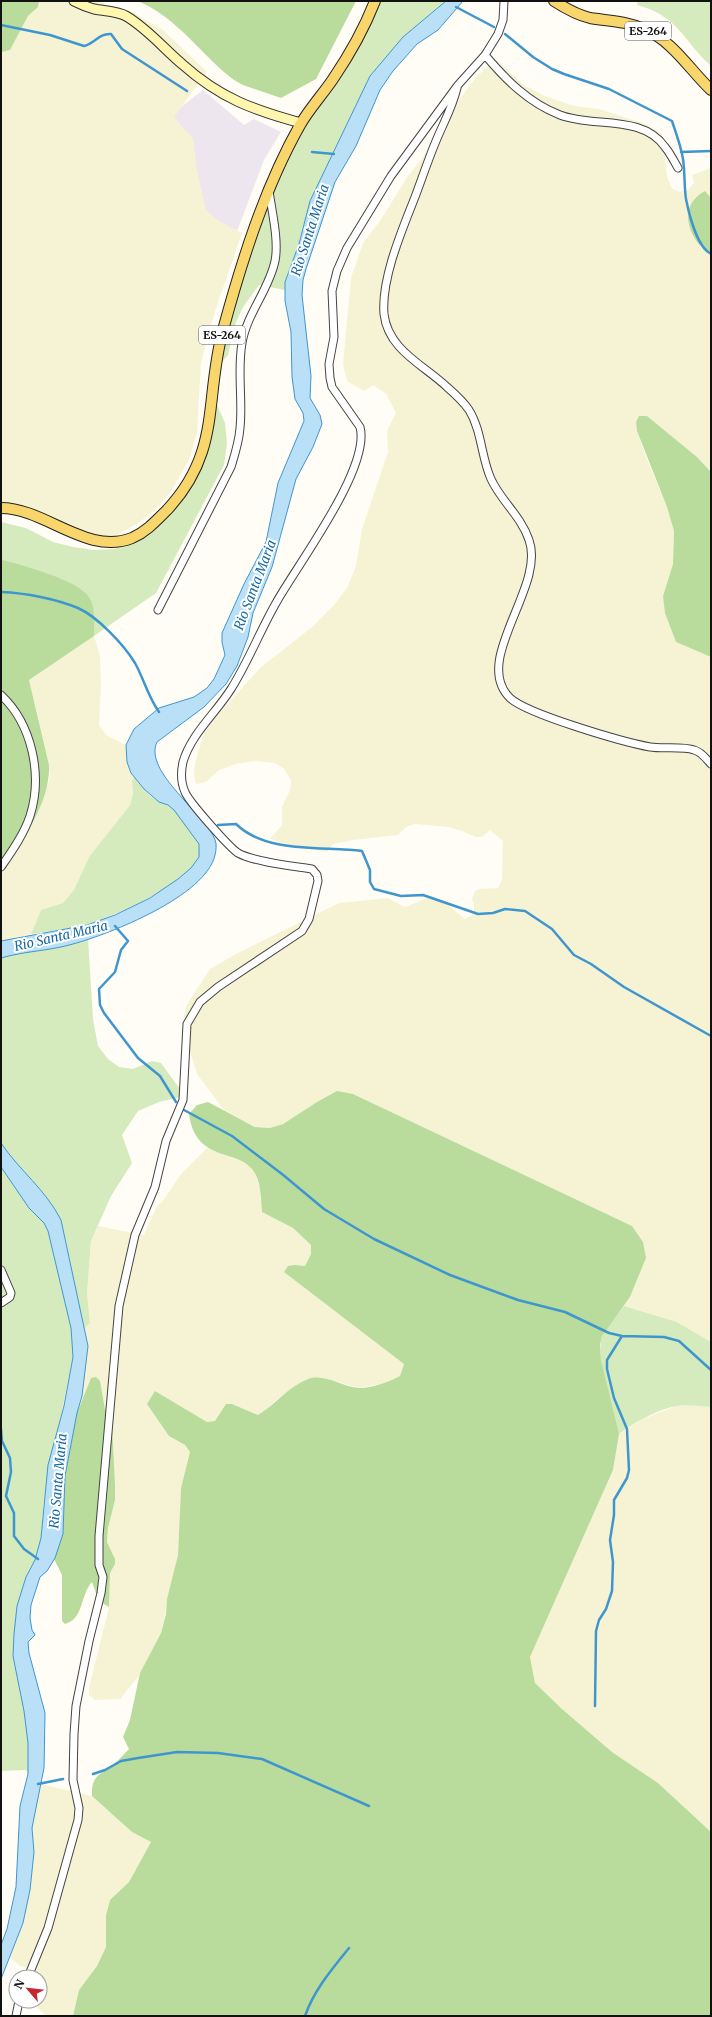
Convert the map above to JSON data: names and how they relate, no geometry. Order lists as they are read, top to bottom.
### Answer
{
  "streets": {
    "main road": ["ES-264"]
  },
  "water": ["Rio Santa Maria"],
  "north": "top left"
}
